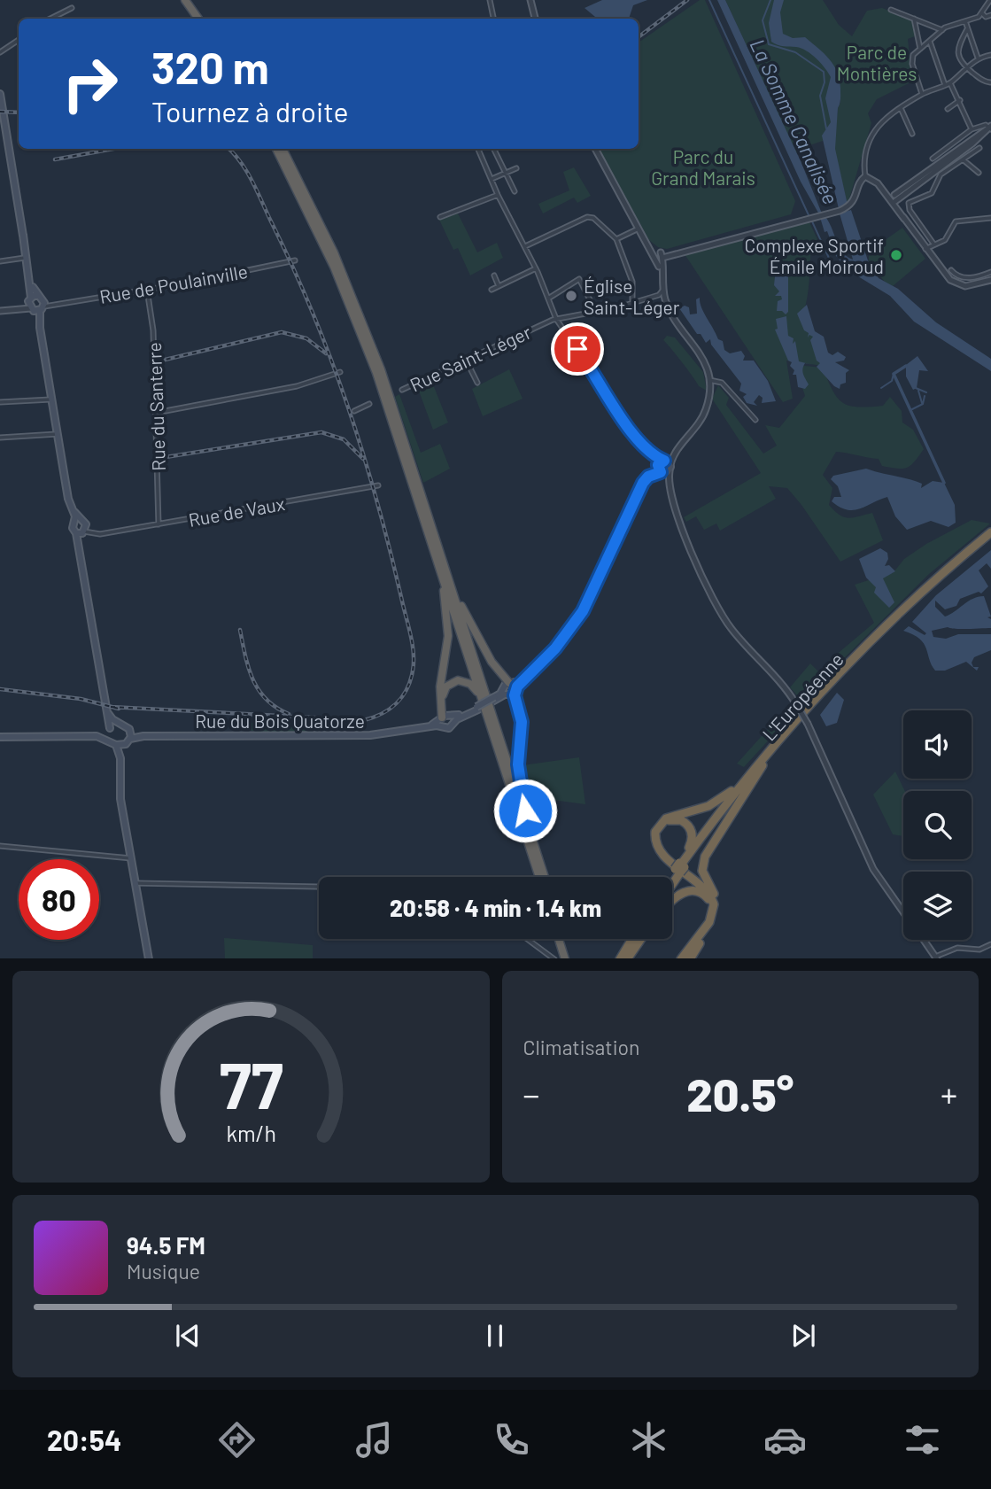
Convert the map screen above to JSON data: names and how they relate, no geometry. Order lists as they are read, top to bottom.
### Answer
{
  "streets": {
    "highway": ["L'Européenne"],
    "main road": ["Rue du Bois Quatorze"],
    "street": [
      "Rue de Poulainville",
      "Rue Saint-Léger",
      "Rue du Santerre",
      "Rue de Vaux"
    ]
  },
  "crossings": [
    ["Rue de Poulainville", "Rue du Santerre"],
    ["Rue du Santerre", "Rue de Vaux"]
  ],
  "water": ["La Somme Canalisée"],
  "parks": ["Parc de Montières", "Parc du Grand Marais"],
  "places": ["Complexe Sportif Émile Moiroud", "Église Saint-Léger"],
  "page": {
    "turn": ["320 m", "Tournez à droite"],
    "limit": "80",
    "trip": "20:58 · 4 min · 1.4 km",
    "tile": "Climatisation",
    "heat": ["−", "20.5°", "+"],
    "song": ["94.5 FM", "Musique"],
    "tabs": "20:54",
    "gauge": ["77", "km/h"]
  }
}
